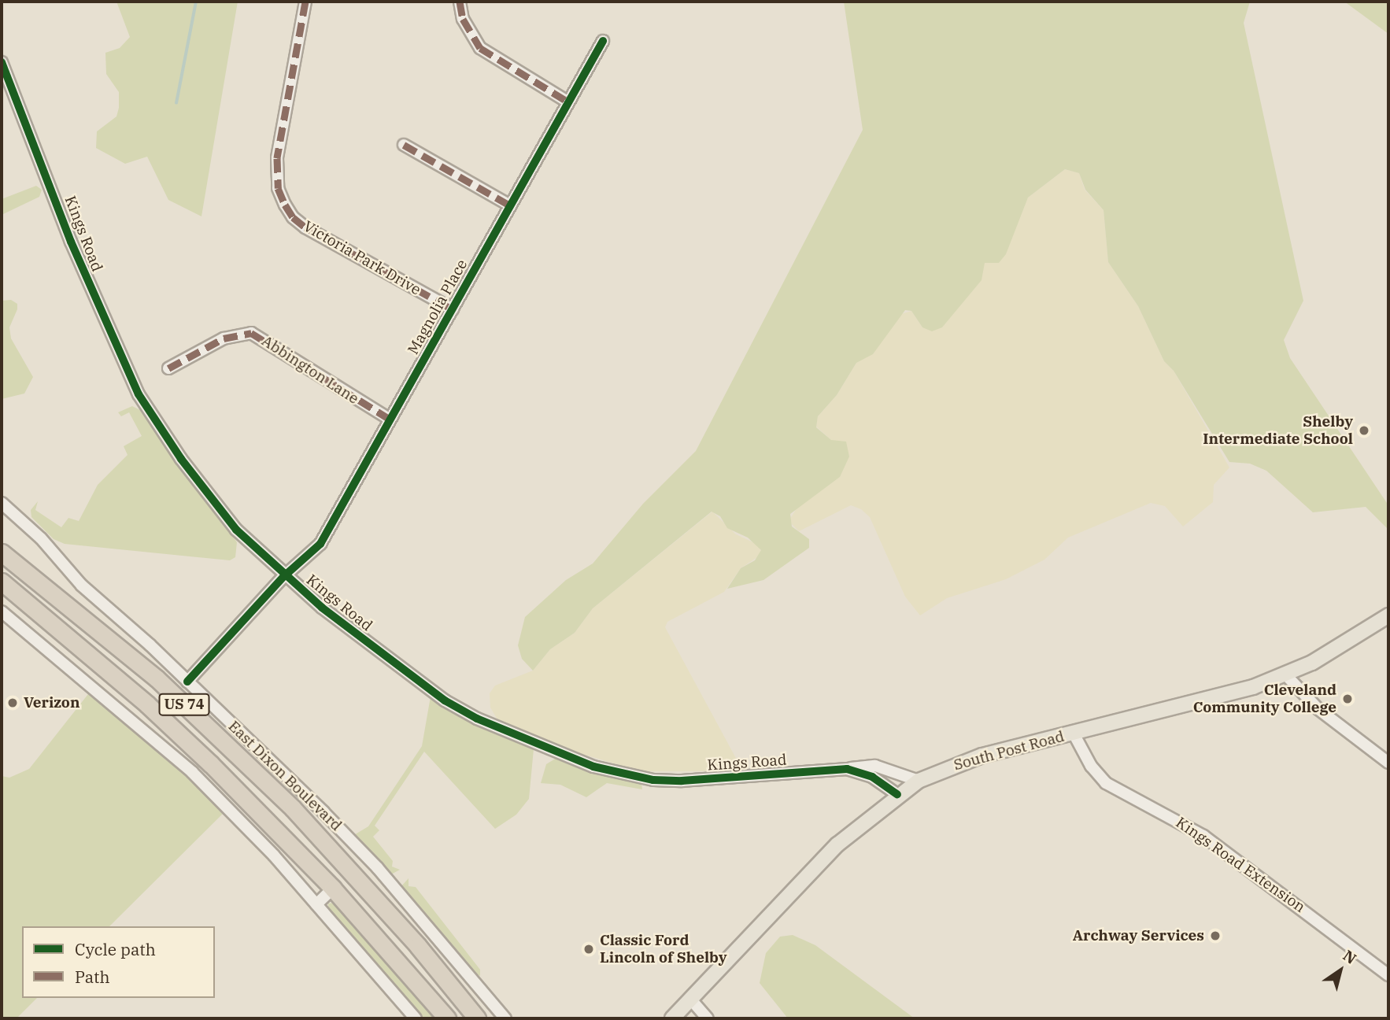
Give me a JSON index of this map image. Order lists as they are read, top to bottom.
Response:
{
  "streets": {
    "highway": ["US 74", "East Dixon Boulevard"],
    "main road": ["South Post Road"],
    "street": [
      "Kings Road",
      "Victoria Park Drive",
      "Magnolia Place",
      "Abbington Lane",
      "Kings Road Extension"
    ]
  },
  "crossings": [
    ["Kings Road", "Magnolia Place"],
    ["Kings Road", "South Post Road"],
    ["Victoria Park Drive", "Magnolia Place"],
    ["Magnolia Place", "Abbington Lane"],
    ["Magnolia Place", "East Dixon Boulevard"],
    ["South Post Road", "Kings Road Extension"]
  ],
  "places": [
    "Shelby Intermediate School",
    "Cleveland Community College",
    "Verizon",
    "Archway Services",
    "Classic Ford Lincoln of Shelby"
  ],
  "legend": ["Cycle path", "Path"],
  "north": "top right"
}
